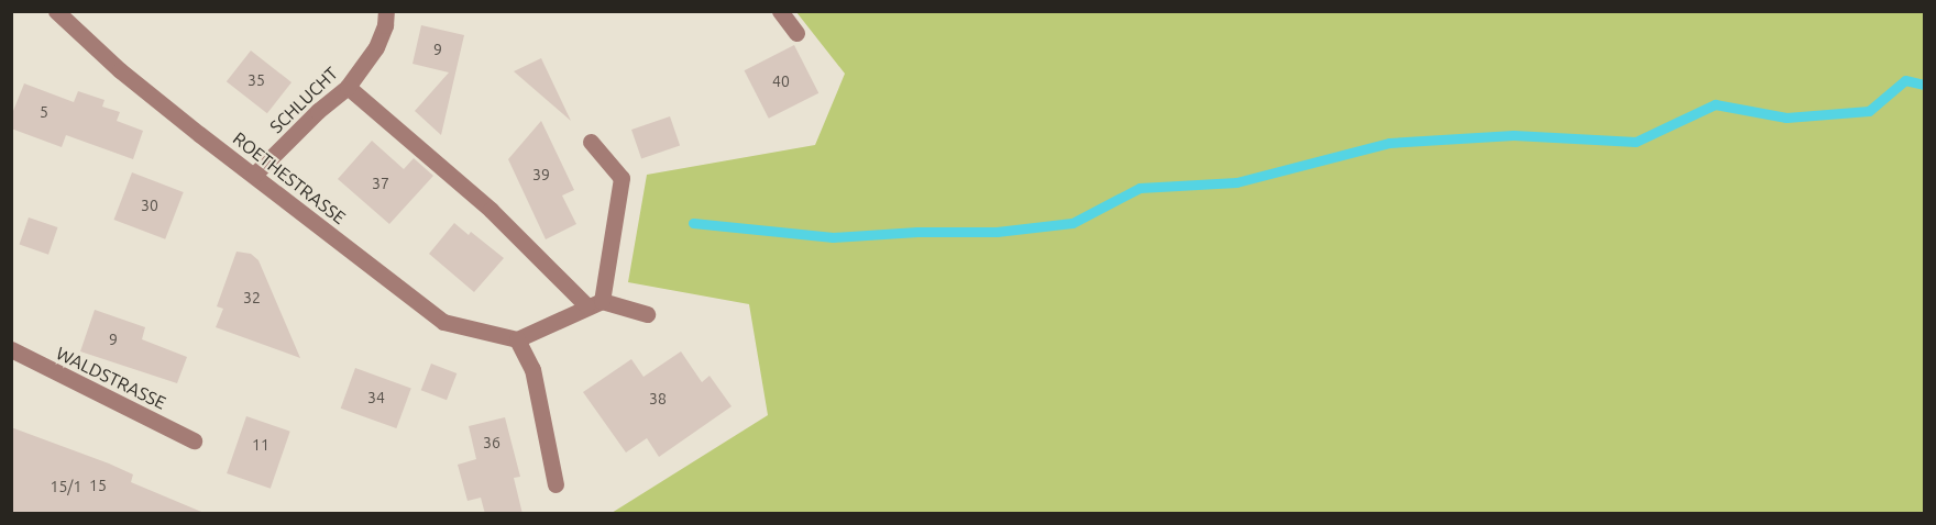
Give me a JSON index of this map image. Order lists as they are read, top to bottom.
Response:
{
  "streets": {
    "street": ["SCHLUCHT", "ROETHESTRASSE", "WALDSTRASSE"]
  },
  "crossings": [
    ["SCHLUCHT", "ROETHESTRASSE"]
  ],
  "house_numbers": [
    "9",
    "35",
    "40",
    "5",
    "39",
    "37",
    "30",
    "32",
    "9",
    "34",
    "38",
    "36",
    "11",
    "15",
    "15/1"
  ]
}
